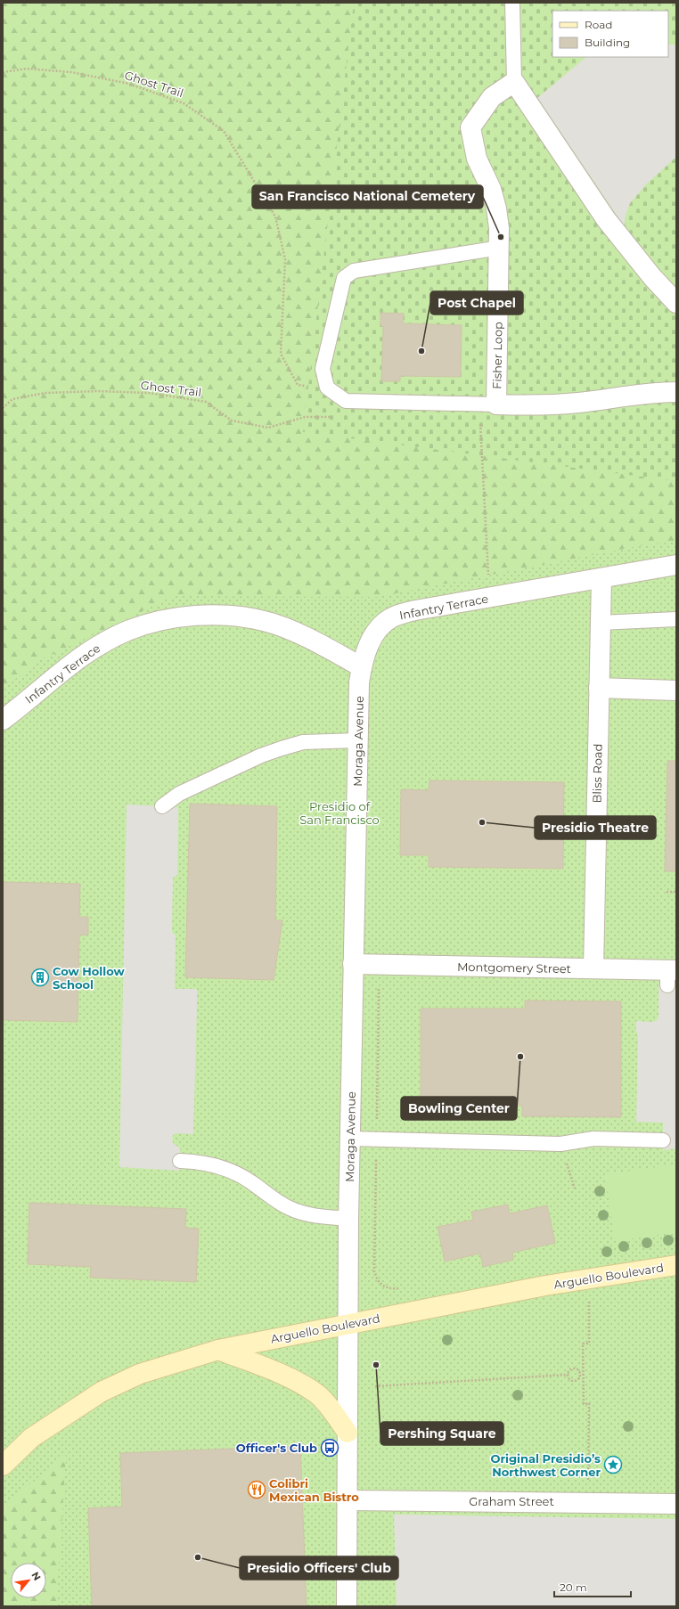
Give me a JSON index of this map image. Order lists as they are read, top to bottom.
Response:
{
  "streets": {
    "street": [
      "Fisher Loop",
      "Infantry Terrace",
      "Moraga Avenue",
      "Bliss Road",
      "Montgomery Street",
      "Arguello Boulevard",
      "Graham Street"
    ],
    "path": ["Ghost Trail"]
  },
  "crossings": [
    ["Infantry Terrace", "Moraga Avenue"],
    ["Infantry Terrace", "Bliss Road"],
    ["Moraga Avenue", "Montgomery Street"],
    ["Moraga Avenue", "Arguello Boulevard"],
    ["Moraga Avenue", "Graham Street"],
    ["Bliss Road", "Montgomery Street"]
  ],
  "parks": ["Presidio of San Francisco"],
  "places": {
    "other": [
      "San Francisco National Cemetery",
      "Post Chapel",
      "Presidio Theatre",
      "Bowling Center",
      "Pershing Square",
      "Presidio Officers' Club"
    ],
    "building": ["Cow Hollow School"],
    "bus stop": ["Officer's Club"],
    "place": ["Original Presidio’s Northwest Corner"],
    "restaurant": ["Colibri Mexican Bistro"]
  },
  "legend": ["Road", "Building"],
  "scale_bar": "20 m",
  "north": "top right"
}
